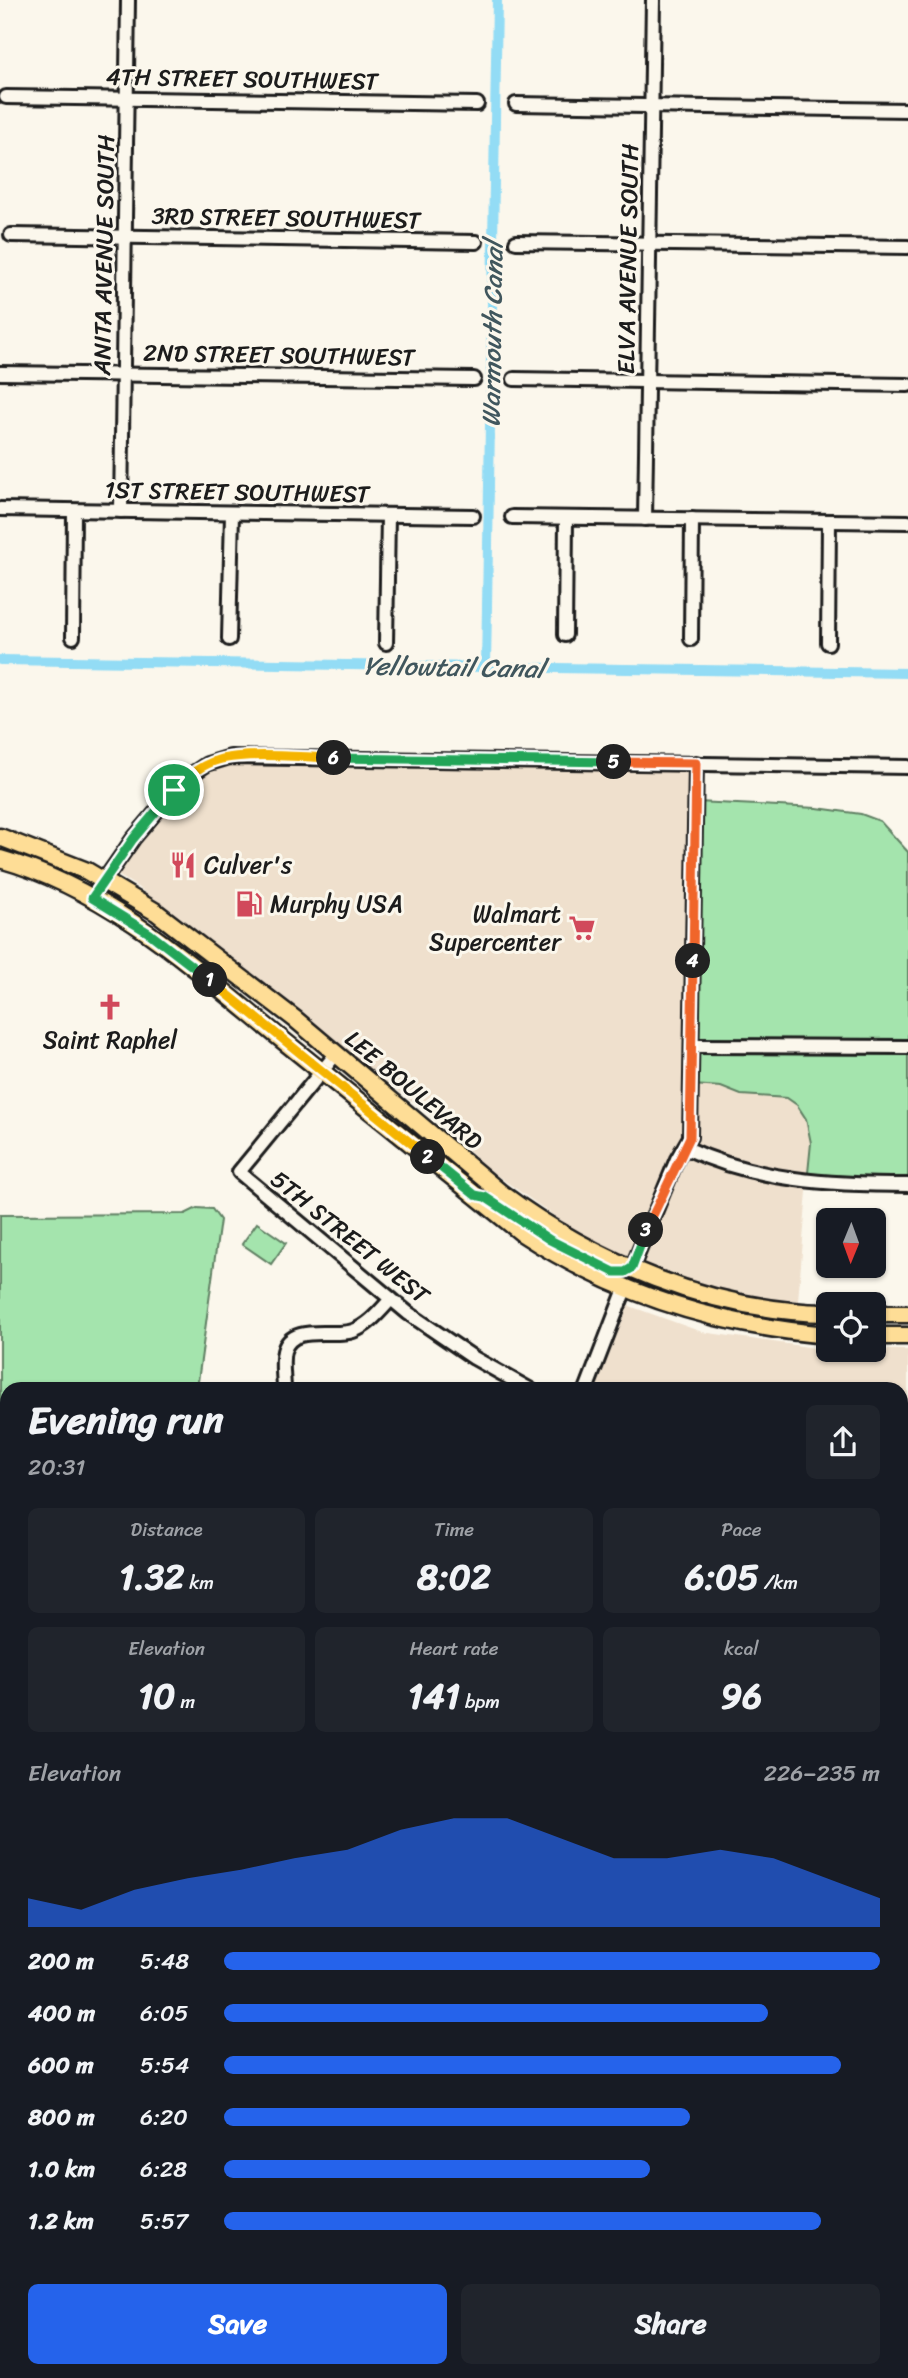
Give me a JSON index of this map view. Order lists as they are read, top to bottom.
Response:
{
  "streets": {
    "main road": ["LEE BOULEVARD"],
    "street": [
      "4TH STREET SOUTHWEST",
      "3RD STREET SOUTHWEST",
      "ANITA AVENUE SOUTH",
      "ELVA AVENUE SOUTH",
      "2ND STREET SOUTHWEST",
      "1ST STREET SOUTHWEST",
      "5TH STREET WEST"
    ]
  },
  "crossings": [
    ["4TH STREET SOUTHWEST", "ANITA AVENUE SOUTH"],
    ["3RD STREET SOUTHWEST", "ANITA AVENUE SOUTH"],
    ["ANITA AVENUE SOUTH", "2ND STREET SOUTHWEST"],
    ["ANITA AVENUE SOUTH", "1ST STREET SOUTHWEST"],
    ["LEE BOULEVARD", "5TH STREET WEST"]
  ],
  "water": ["Warmouth Canal", "Yellowtail Canal"],
  "places": {
    "restaurant": ["Culver's"],
    "fuel station": ["Murphy USA"],
    "supermarket": ["Walmart Supercenter"],
    "church": ["Saint Raphel"]
  },
  "north": "bottom",
  "page": {
    "pins": [
      "6",
      "5",
      "4",
      "1",
      "2",
      "3"
    ],
    "heading": ["Evening run", "20:31"],
    "stats": [
      ["Distance", "1.32 km"],
      ["Time", "8:02"],
      ["Pace", "6:05 /km"],
      ["Elevation", "10 m"],
      ["Heart rate", "141 bpm"],
      ["kcal", "96"]
    ],
    "chart": ["Elevation", "226–235 m"],
    "list": [
      {
        "name": "200 m",
        "note": "5:48"
      },
      {
        "name": "400 m",
        "note": "6:05"
      },
      {
        "name": "600 m",
        "note": "5:54"
      },
      {
        "name": "800 m",
        "note": "6:20"
      },
      {
        "name": "1.0 km",
        "note": "6:28"
      },
      {
        "name": "1.2 km",
        "note": "5:57"
      }
    ],
    "buttons": ["Save", "Share"]
  }
}
